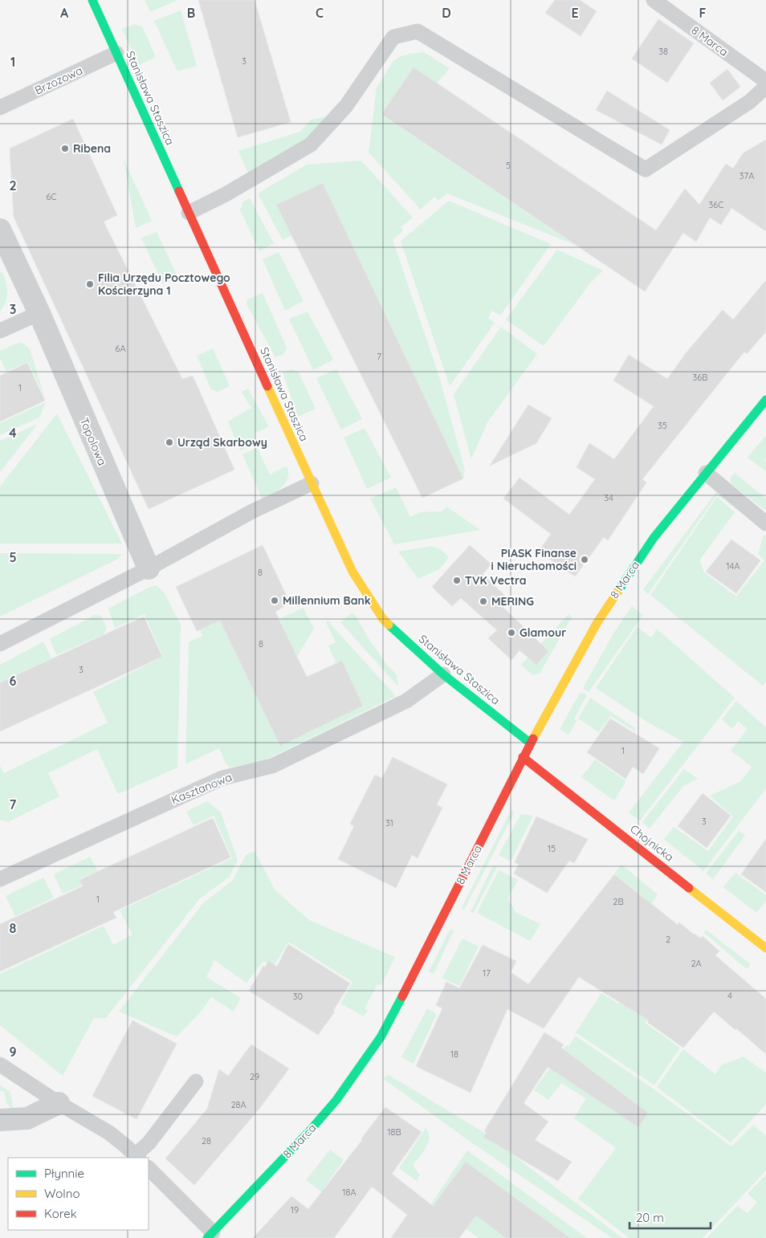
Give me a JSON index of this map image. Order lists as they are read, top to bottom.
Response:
{
  "streets": {
    "street": [
      "8 Marca",
      "Stanisława Staszica",
      "Topolowa",
      "Chojnicka"
    ],
    "lane": ["Brzozowa", "Kasztanowa"]
  },
  "crossings": [
    ["8 Marca", "Stanisława Staszica"],
    ["8 Marca", "Chojnicka"],
    ["Brzozowa", "Stanisława Staszica"],
    ["Stanisława Staszica", "Kasztanowa"]
  ],
  "places": [
    "Ribena",
    "Filia Urzędu Pocztowego Kościerzyna 1",
    "Urząd Skarbowy",
    "PIASK Finanse i Nieruchomości",
    "TVK Vectra",
    "Millennium Bank",
    "MERING",
    "Glamour"
  ],
  "house_numbers": [
    "38",
    "3",
    "5",
    "37A",
    "6C",
    "36C",
    "6A",
    "7",
    "36B",
    "1",
    "35",
    "34",
    "14A",
    "8",
    "8",
    "3",
    "1",
    "3",
    "31",
    "15",
    "1",
    "2B",
    "2",
    "2A",
    "17",
    "4",
    "30",
    "18",
    "29",
    "28A",
    "18B",
    "28",
    "18A",
    "19"
  ],
  "legend": ["Płynnie", "Wolno", "Korek"],
  "scale_bar": "20 m",
  "grid": {
    "columns": [
      "A",
      "B",
      "C",
      "D",
      "E",
      "F"
    ],
    "rows": [
      "1",
      "2",
      "3",
      "4",
      "5",
      "6",
      "7",
      "8",
      "9"
    ]
  }
}
